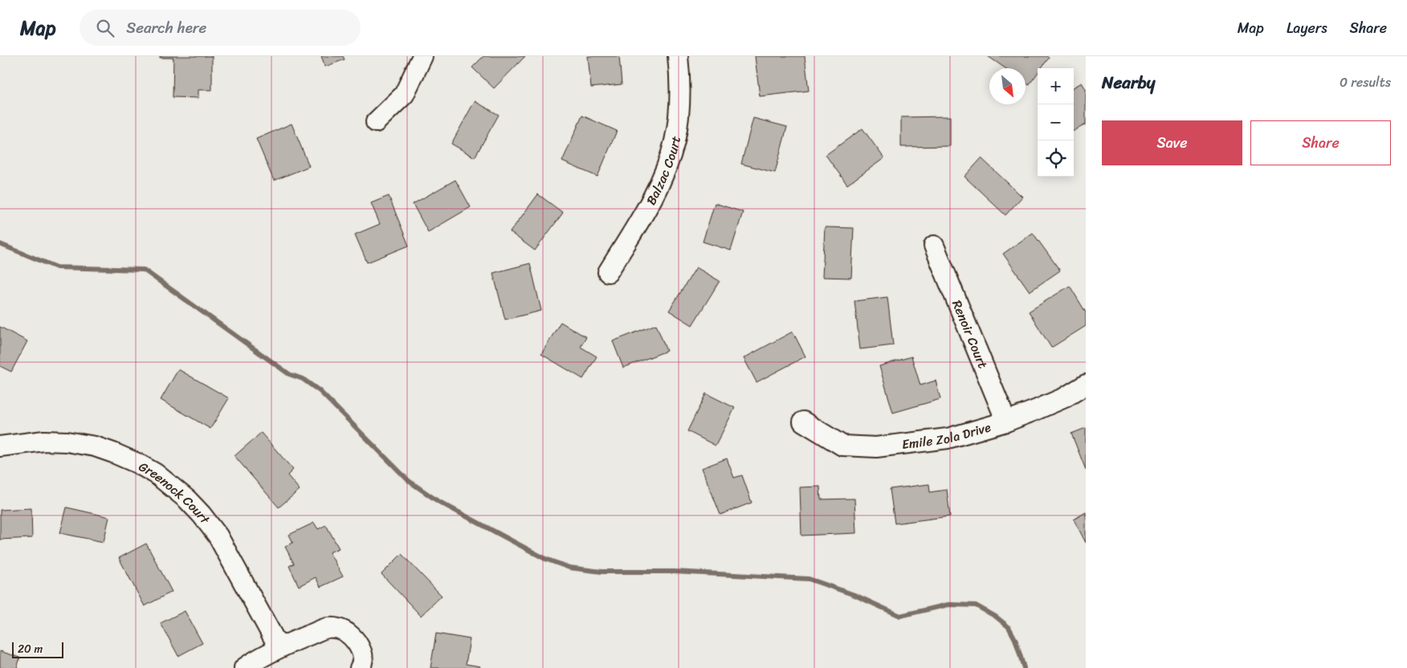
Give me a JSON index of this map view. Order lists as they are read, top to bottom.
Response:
{
  "streets": {
    "street": [
      "Balzac Court",
      "Renoir Court",
      "Emile Zola Drive",
      "Greenock Court"
    ]
  },
  "crossings": [
    ["Renoir Court", "Emile Zola Drive"]
  ],
  "scale_bar": "20 m",
  "north": "bottom right",
  "page": {
    "header": "Map",
    "search": "Search here",
    "nav": ["Map", "Layers", "Share"],
    "heading": ["Nearby", "0 results"],
    "map_buttons": ["+", "−"],
    "buttons": ["Save", "Share"],
    "scale": "20 m"
  }
}
